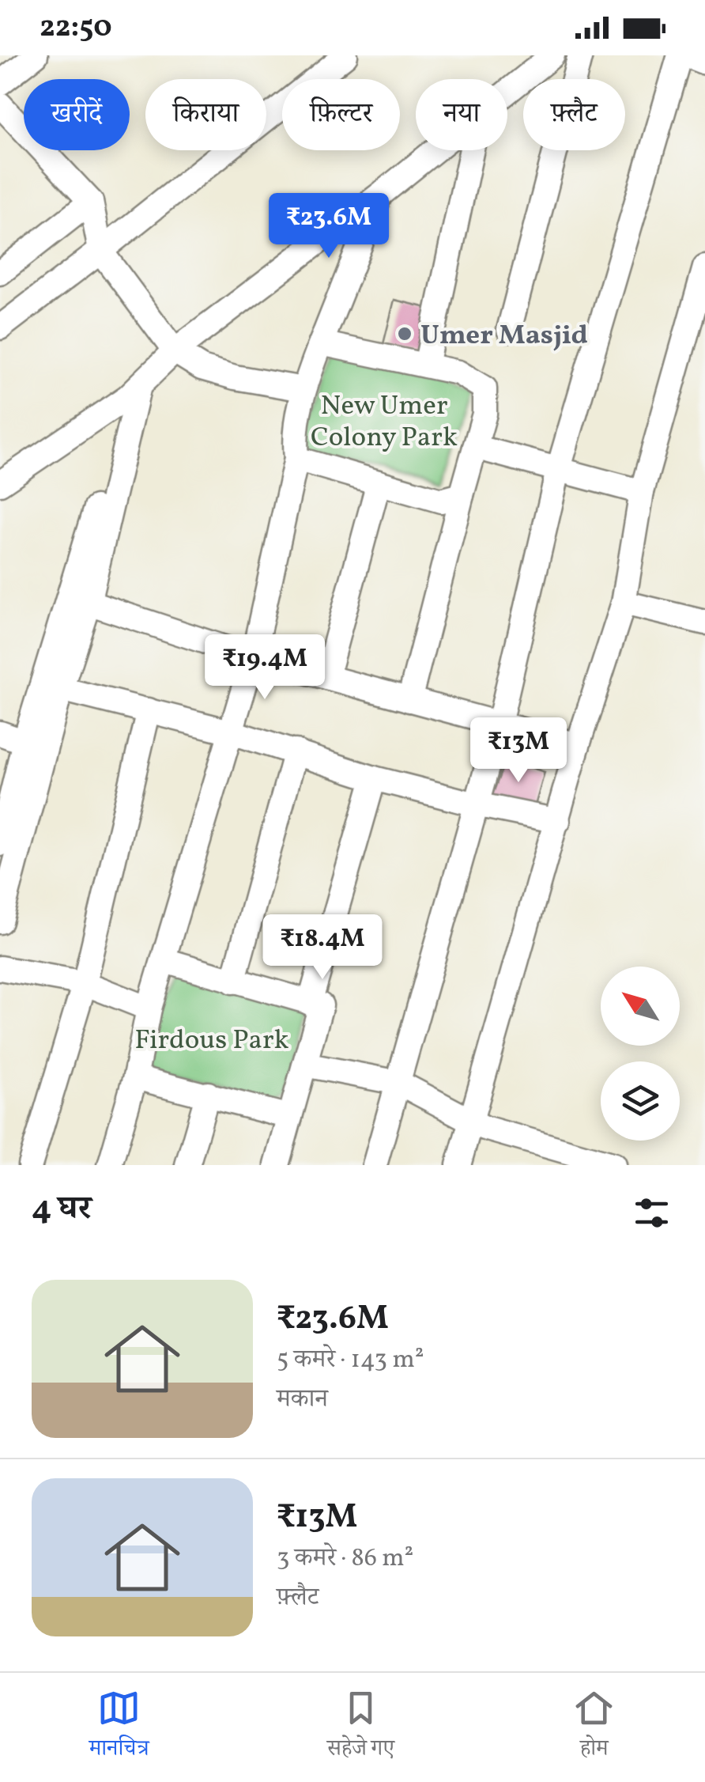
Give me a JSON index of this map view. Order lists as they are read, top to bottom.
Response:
{
  "parks": ["New Umer Colony Park", "Firdous Park"],
  "places": ["Umer Masjid"],
  "north": "top left",
  "page": {
    "status": "22:50",
    "chip": [
      "खरीदें",
      "किराया",
      "फ़िल्टर",
      "नया",
      "फ़्लैट"
    ],
    "price": [
      "₹23.6M",
      "₹19.4M",
      "₹13M",
      "₹18.4M"
    ],
    "heading": "4 घर",
    "list": [
      {
        "name": "₹23.6M",
        "note": "5 कमरे · 143 m² · मकान"
      },
      {
        "name": "₹13M",
        "note": "3 कमरे · 86 m² · फ़्लैट"
      }
    ],
    "tabs": ["मानचित्र", "सहेजे गए", "होम"]
  }
}
